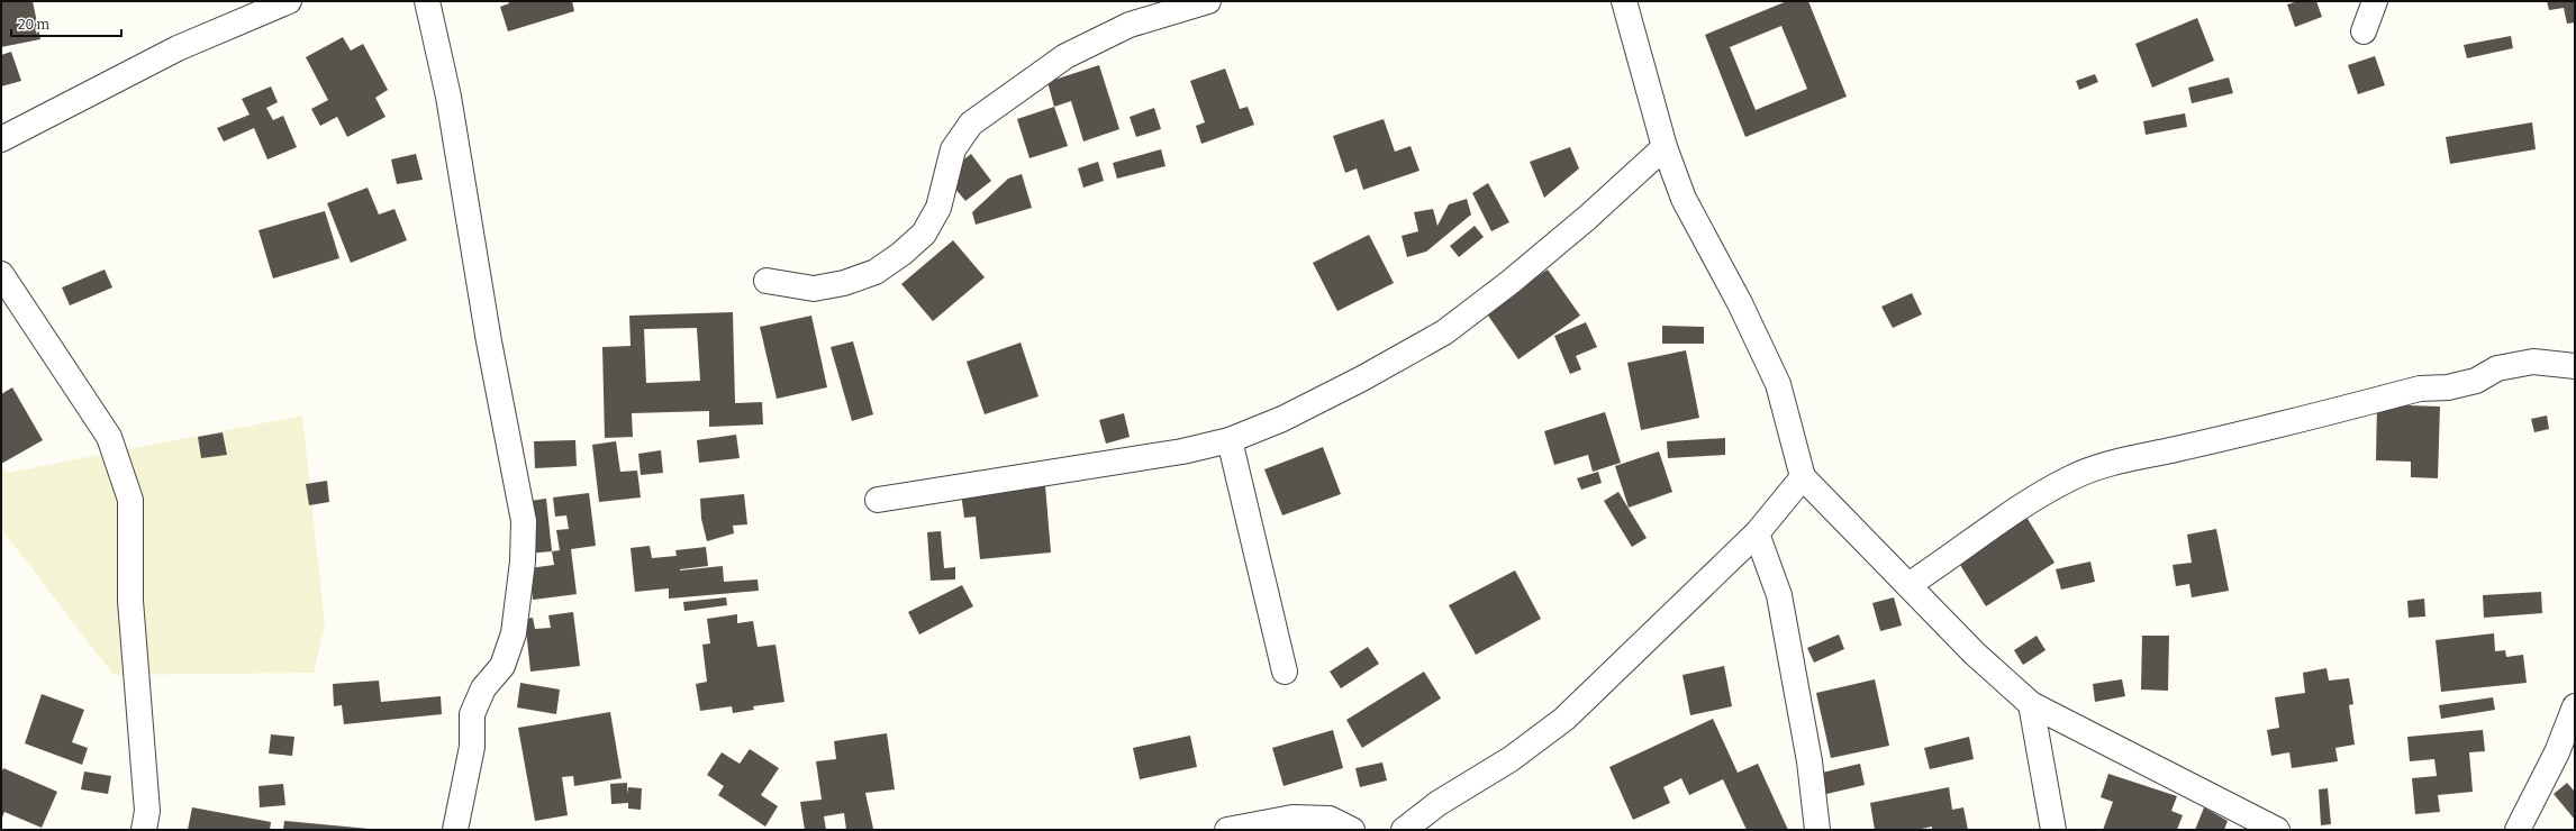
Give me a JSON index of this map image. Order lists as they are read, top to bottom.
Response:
{
  "scale_bar": "20 m"
}
